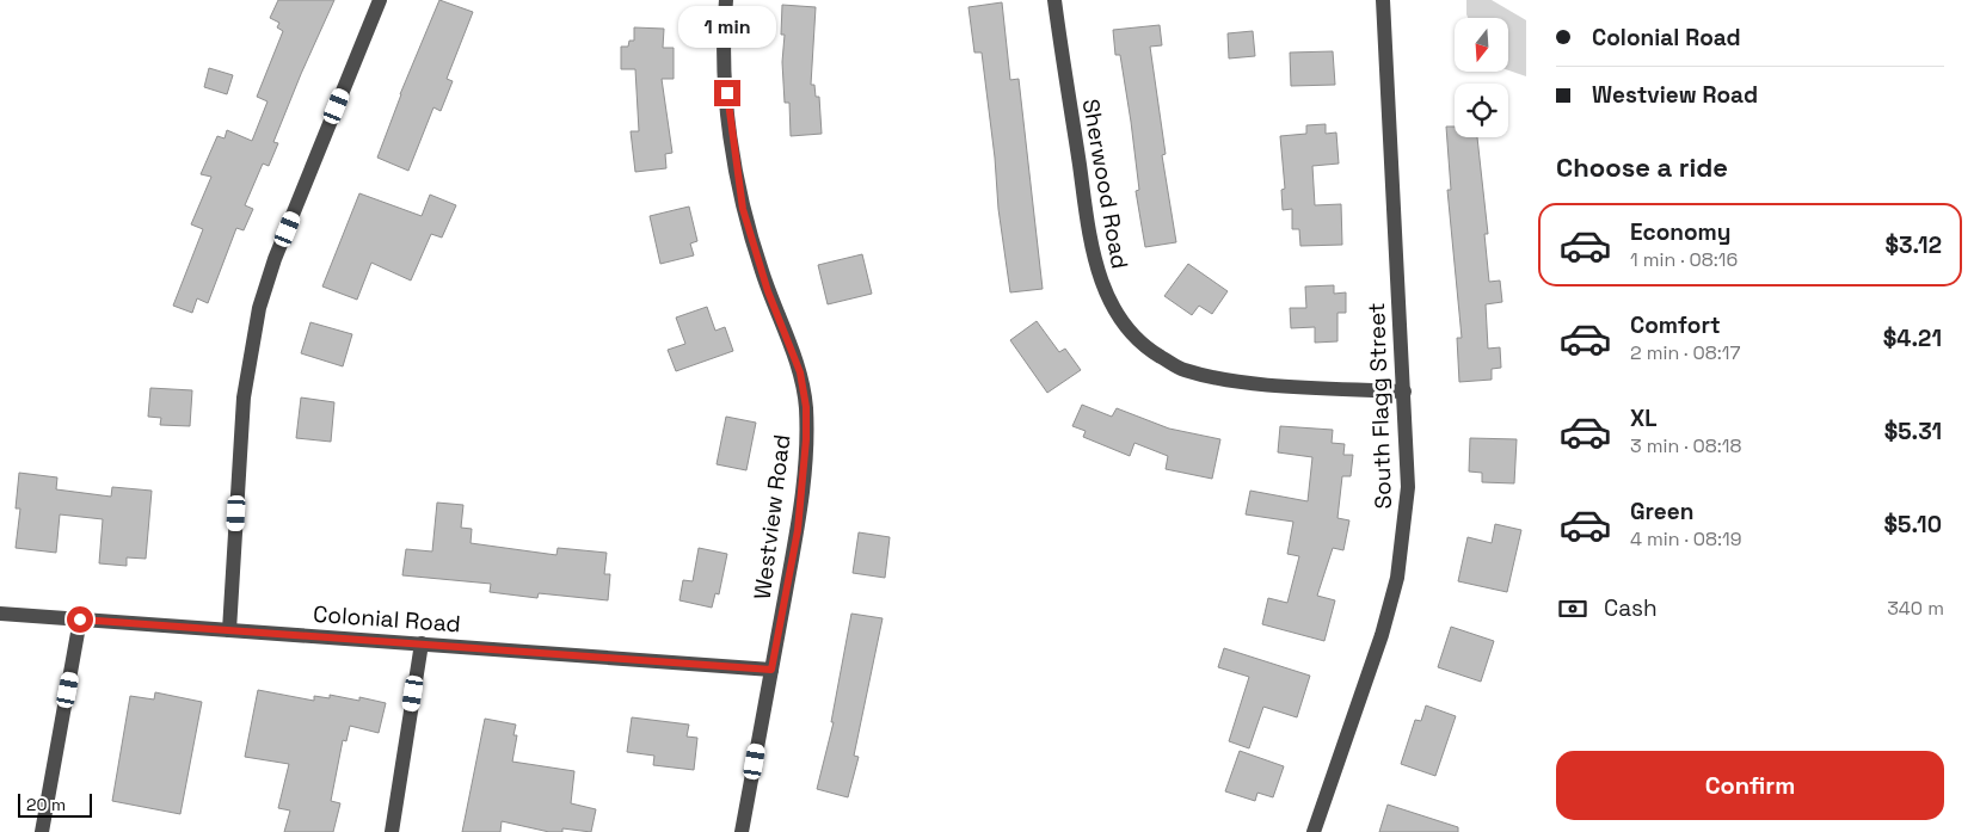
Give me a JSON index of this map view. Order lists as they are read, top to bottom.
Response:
{
  "streets": {
    "street": [
      "Sherwood Road",
      "South Flagg Street",
      "Westview Road",
      "Colonial Road"
    ]
  },
  "crossings": [
    ["Sherwood Road", "South Flagg Street"],
    ["Westview Road", "Colonial Road"]
  ],
  "scale_bar": "20 m",
  "north": "bottom",
  "page": {
    "banner": ["Colonial Road", "Westview Road"],
    "bubble": "1 min",
    "heading": "Choose a ride",
    "list": [
      {
        "name": "Economy",
        "note": "1 min · 08:16",
        "value": "$3.12"
      },
      {
        "name": "Comfort",
        "note": "2 min · 08:17",
        "value": "$4.21"
      },
      {
        "name": "XL",
        "note": "3 min · 08:18",
        "value": "$5.31"
      },
      {
        "name": "Green",
        "note": "4 min · 08:19",
        "value": "$5.10"
      }
    ],
    "pay": ["Cash", "340 m"],
    "buttons": "Confirm",
    "scale": "20 m"
  }
}
